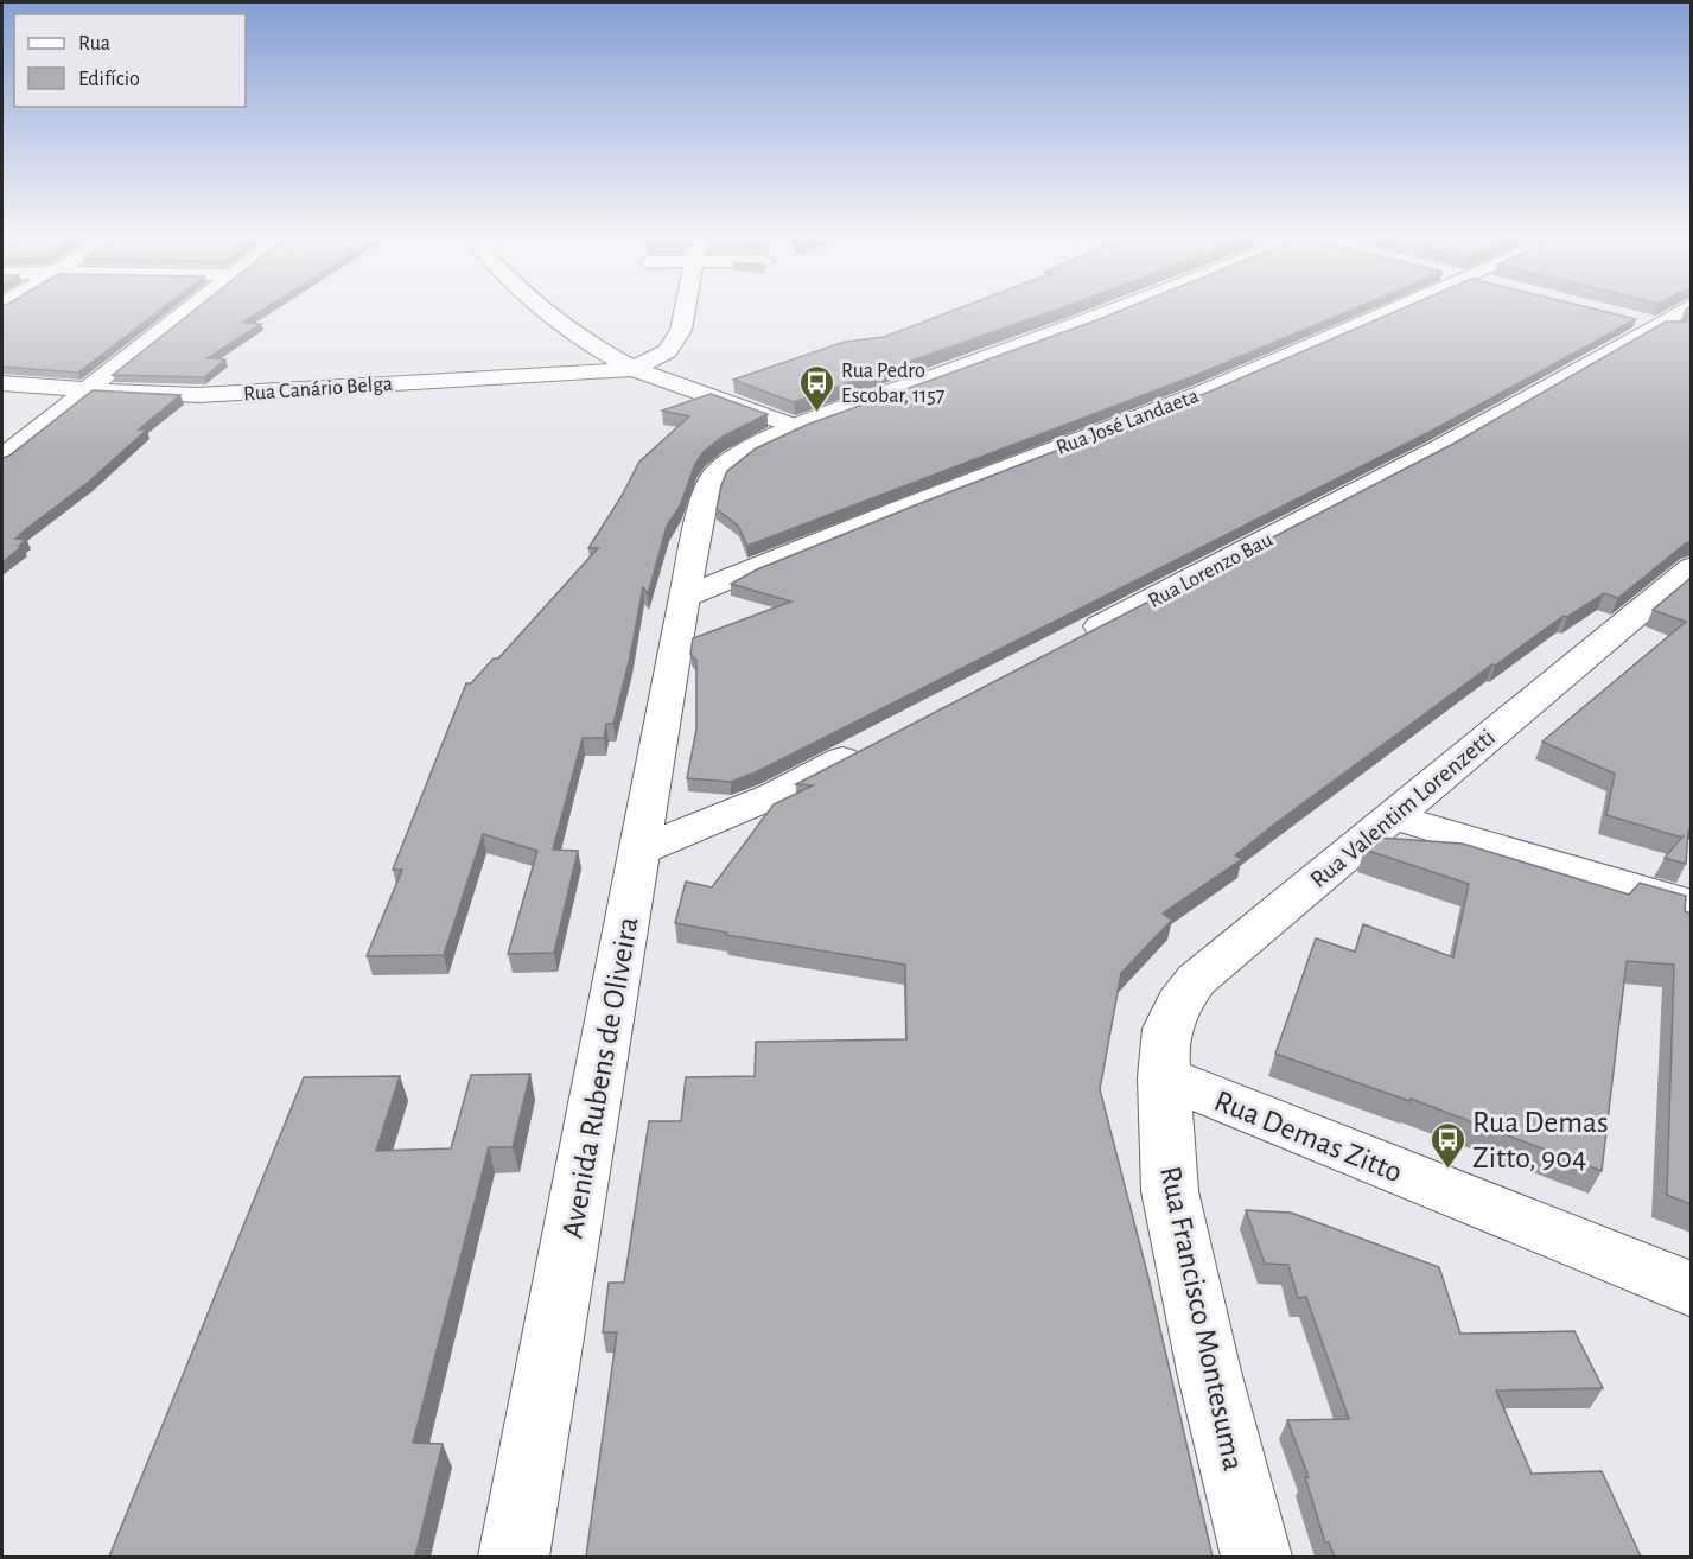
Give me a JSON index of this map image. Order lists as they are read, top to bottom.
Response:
{
  "streets": {
    "street": [
      "Rua Canário Belga",
      "Rua José Landaeta",
      "Rua Lorenzo Bau",
      "Rua Valentim Lorenzetti",
      "Avenida Rubens de Oliveira",
      "Rua Demas Zitto",
      "Rua Francisco Montesuma"
    ]
  },
  "crossings": [
    ["Rua José Landaeta", "Avenida Rubens de Oliveira"],
    ["Rua Valentim Lorenzetti", "Rua Demas Zitto"],
    ["Rua Valentim Lorenzetti", "Rua Francisco Montesuma"],
    ["Rua Demas Zitto", "Rua Francisco Montesuma"]
  ],
  "places": {
    "bus stop": ["Rua Pedro Escobar, 1157", "Rua Demas Zitto, 904"]
  },
  "legend": ["Rua", "Edifício"]
}
